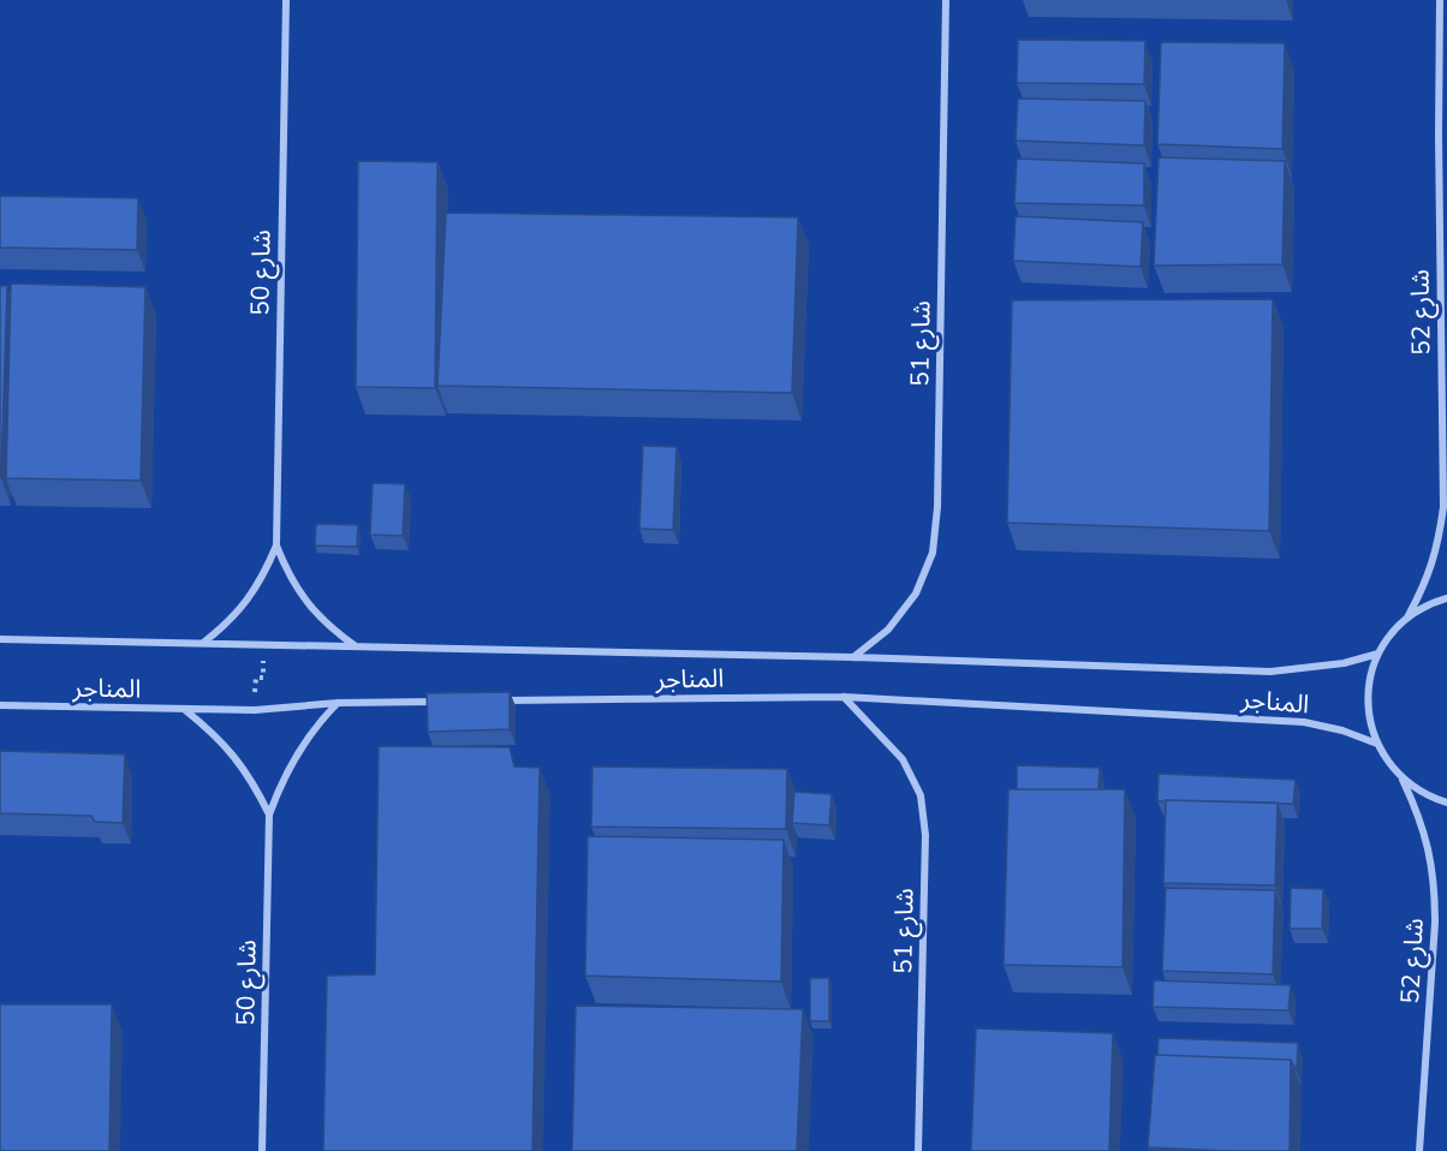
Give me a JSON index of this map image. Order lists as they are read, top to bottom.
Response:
{
  "streets": {
    "street": [
      "شارع 50",
      "شارع 52",
      "شارع 51",
      "المناجر"
    ]
  },
  "crossings": [
    ["شارع 50", "المناجر"],
    ["شارع 51", "المناجر"]
  ]
}
